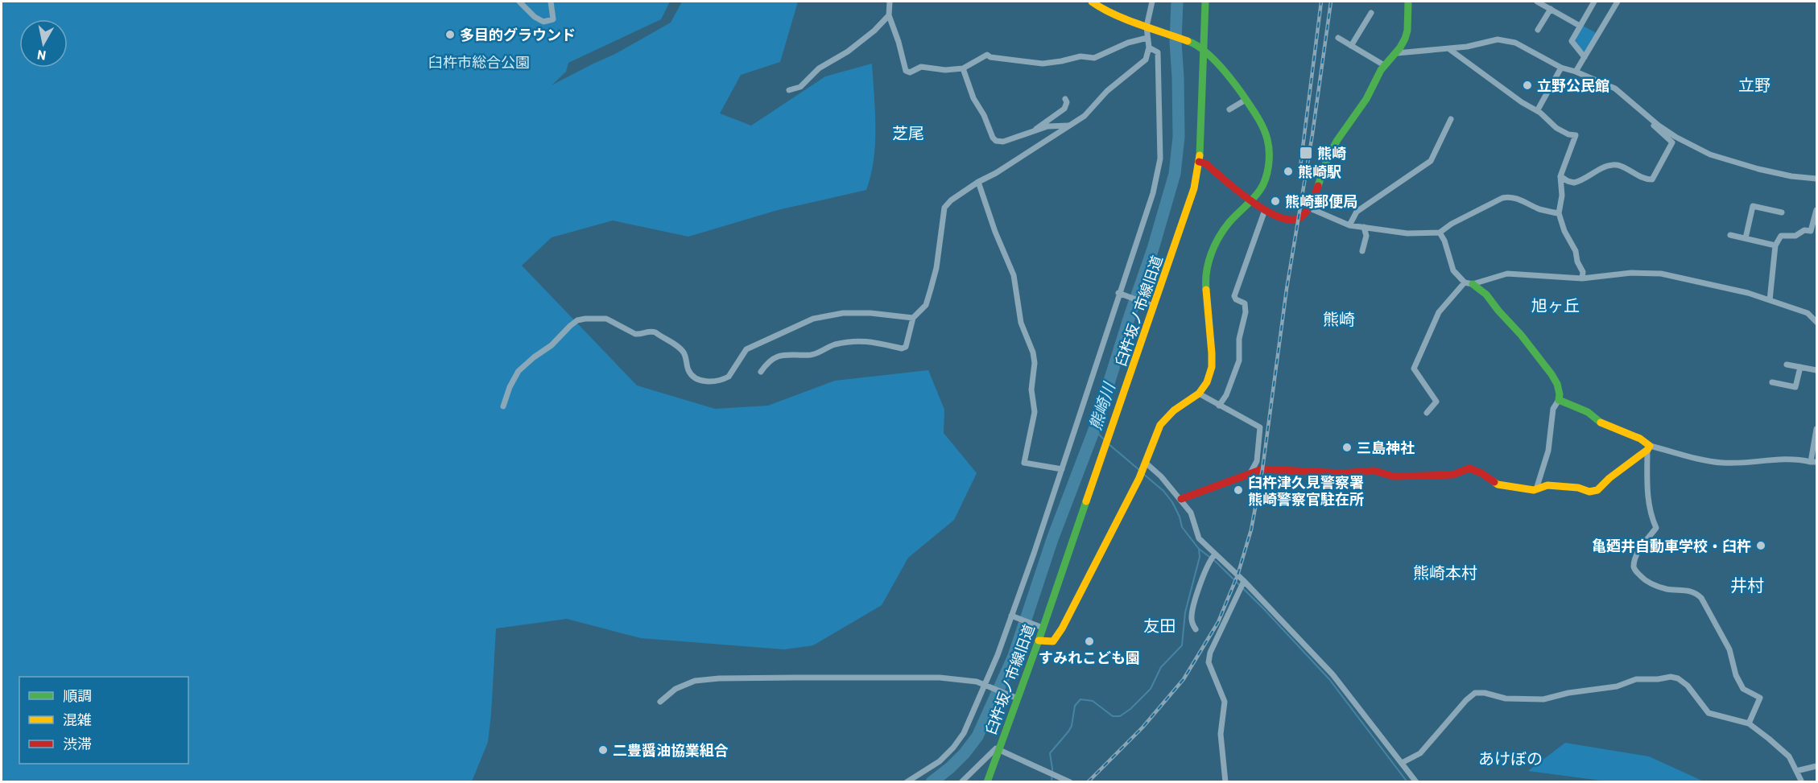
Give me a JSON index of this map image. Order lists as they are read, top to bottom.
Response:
{
  "streets": {
    "street": ["臼杵坂ノ市線旧道"]
  },
  "districts": [
    "立野",
    "芝尾",
    "旭ヶ丘",
    "熊崎",
    "熊崎本村",
    "井村",
    "友田",
    "あけぼの"
  ],
  "water": ["熊崎川"],
  "parks": ["臼杵市総合公園"],
  "places": {
    "other": [
      "多目的グラウンド",
      "立野公民館",
      "熊崎駅",
      "熊崎郵便局",
      "三島神社",
      "臼杵津久見警察署 熊崎警察官駐在所",
      "亀廼井自動車学校・臼杵",
      "すみれこども園",
      "二豊醤油協業組合"
    ],
    "transit": ["熊崎"]
  },
  "legend": ["順調", "混雑", "渋滞"],
  "north": "bottom"
}
